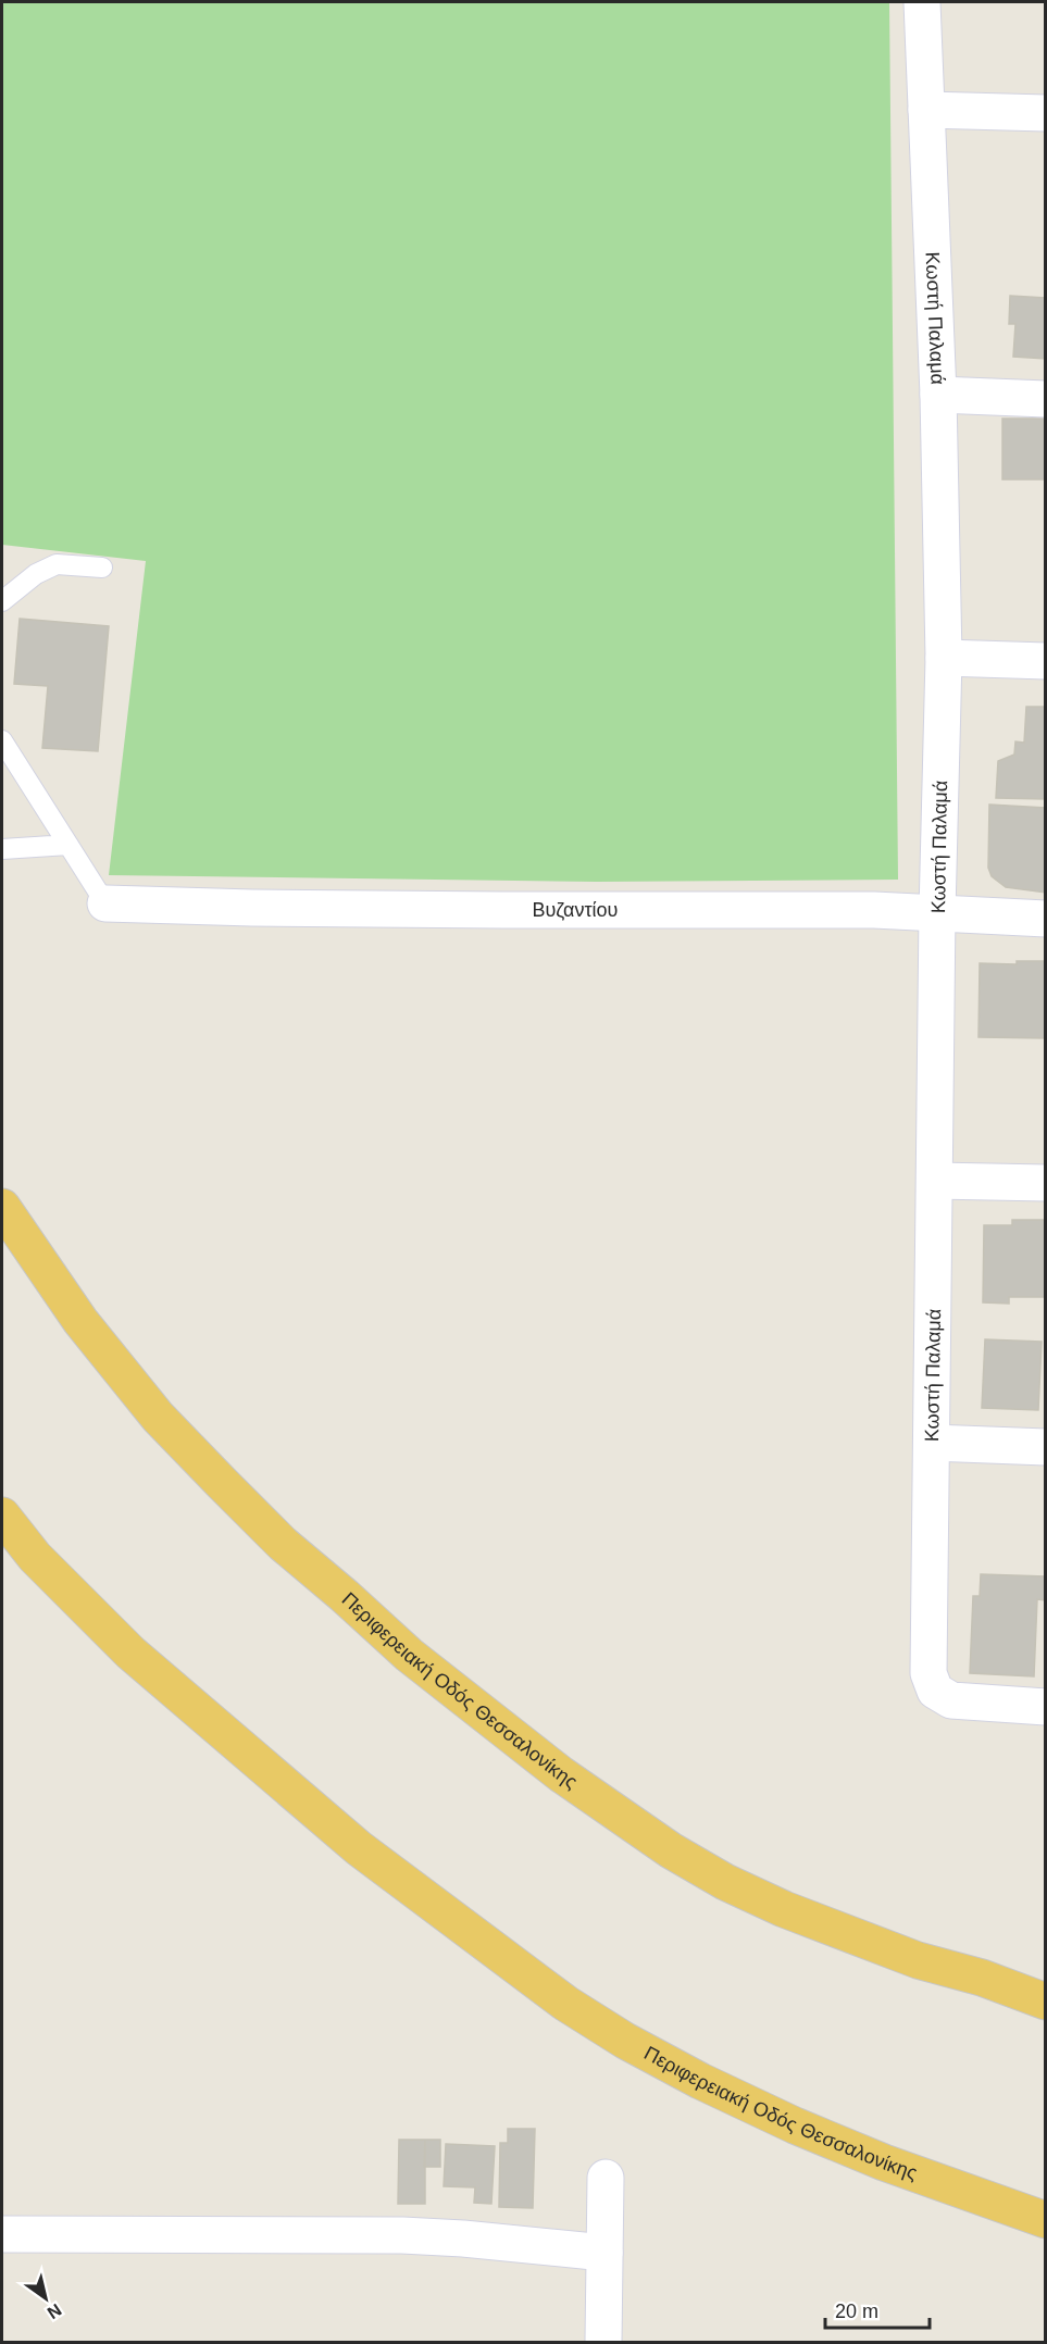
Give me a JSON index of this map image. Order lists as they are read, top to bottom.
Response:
{
  "streets": {
    "highway": ["Περιφερειακή Οδός Θεσσαλονίκης"],
    "street": ["Κωστή Παλαμά", "Βυζαντίου"]
  },
  "crossings": [
    ["Κωστή Παλαμά", "Βυζαντίου"]
  ],
  "scale_bar": "20 m",
  "north": "bottom right"
}
